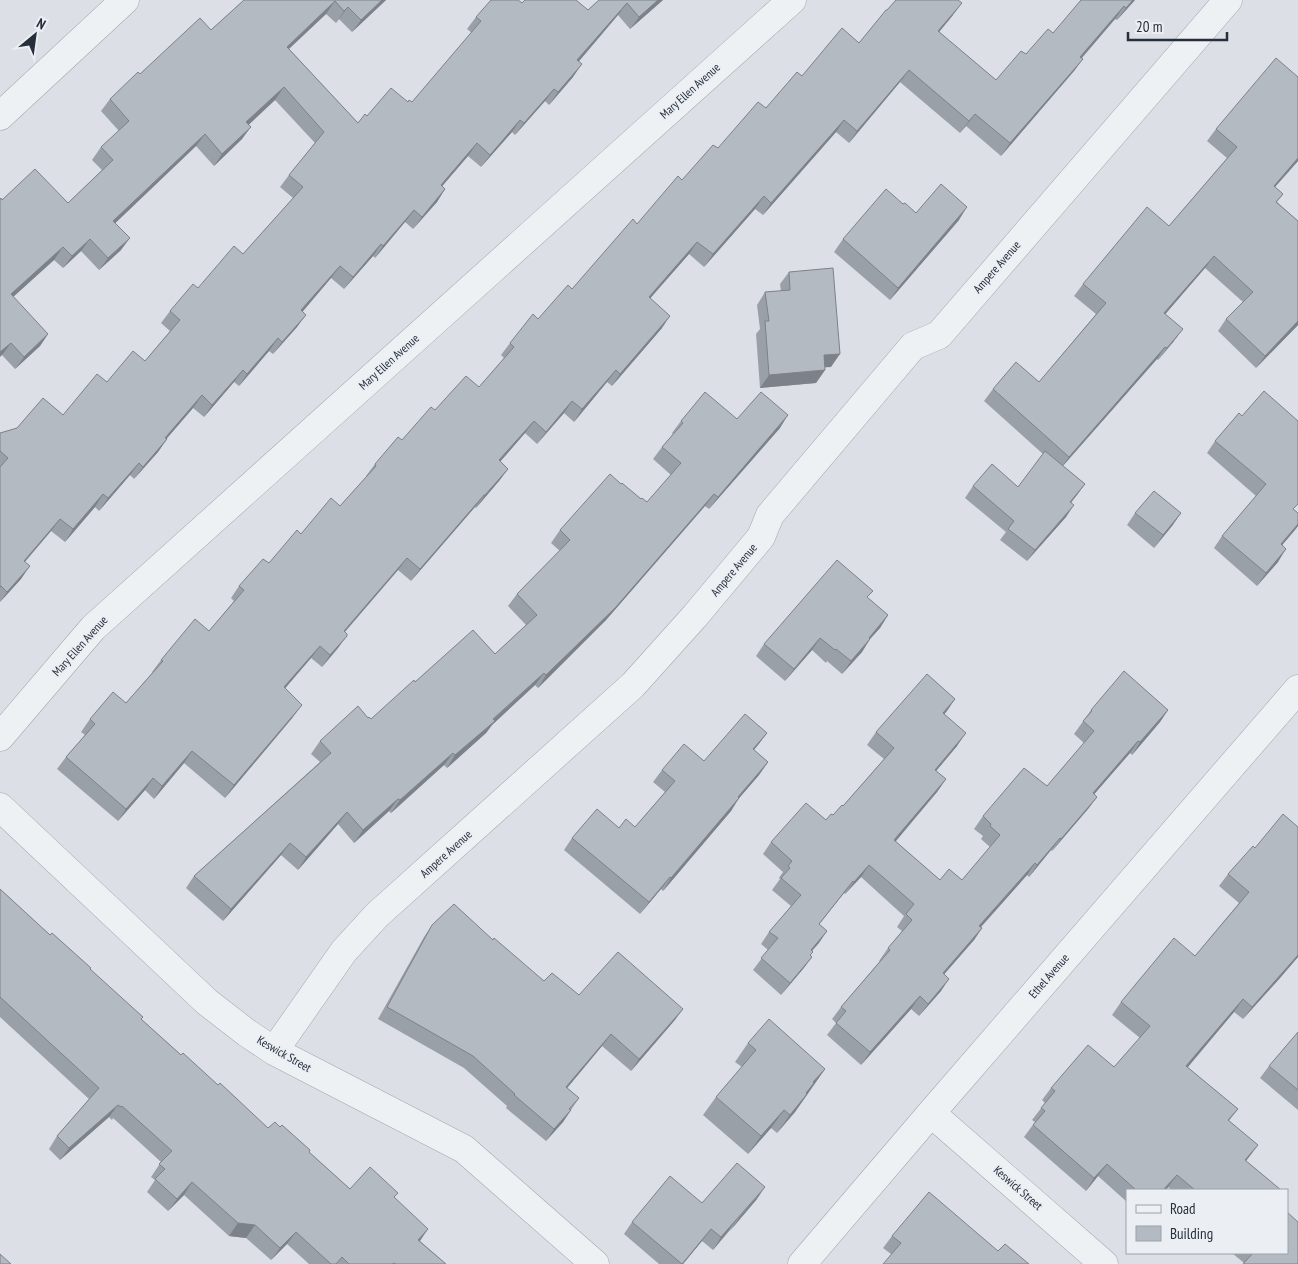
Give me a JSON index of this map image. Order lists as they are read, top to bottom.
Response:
{
  "streets": {
    "street": [
      "Mary Ellen Avenue",
      "Ampere Avenue",
      "Ethel Avenue",
      "Keswick Street"
    ]
  },
  "crossings": [
    ["Ampere Avenue", "Keswick Street"],
    ["Ethel Avenue", "Keswick Street"]
  ],
  "legend": ["Road", "Building"],
  "scale_bar": "20 m",
  "north": "top right"
}
